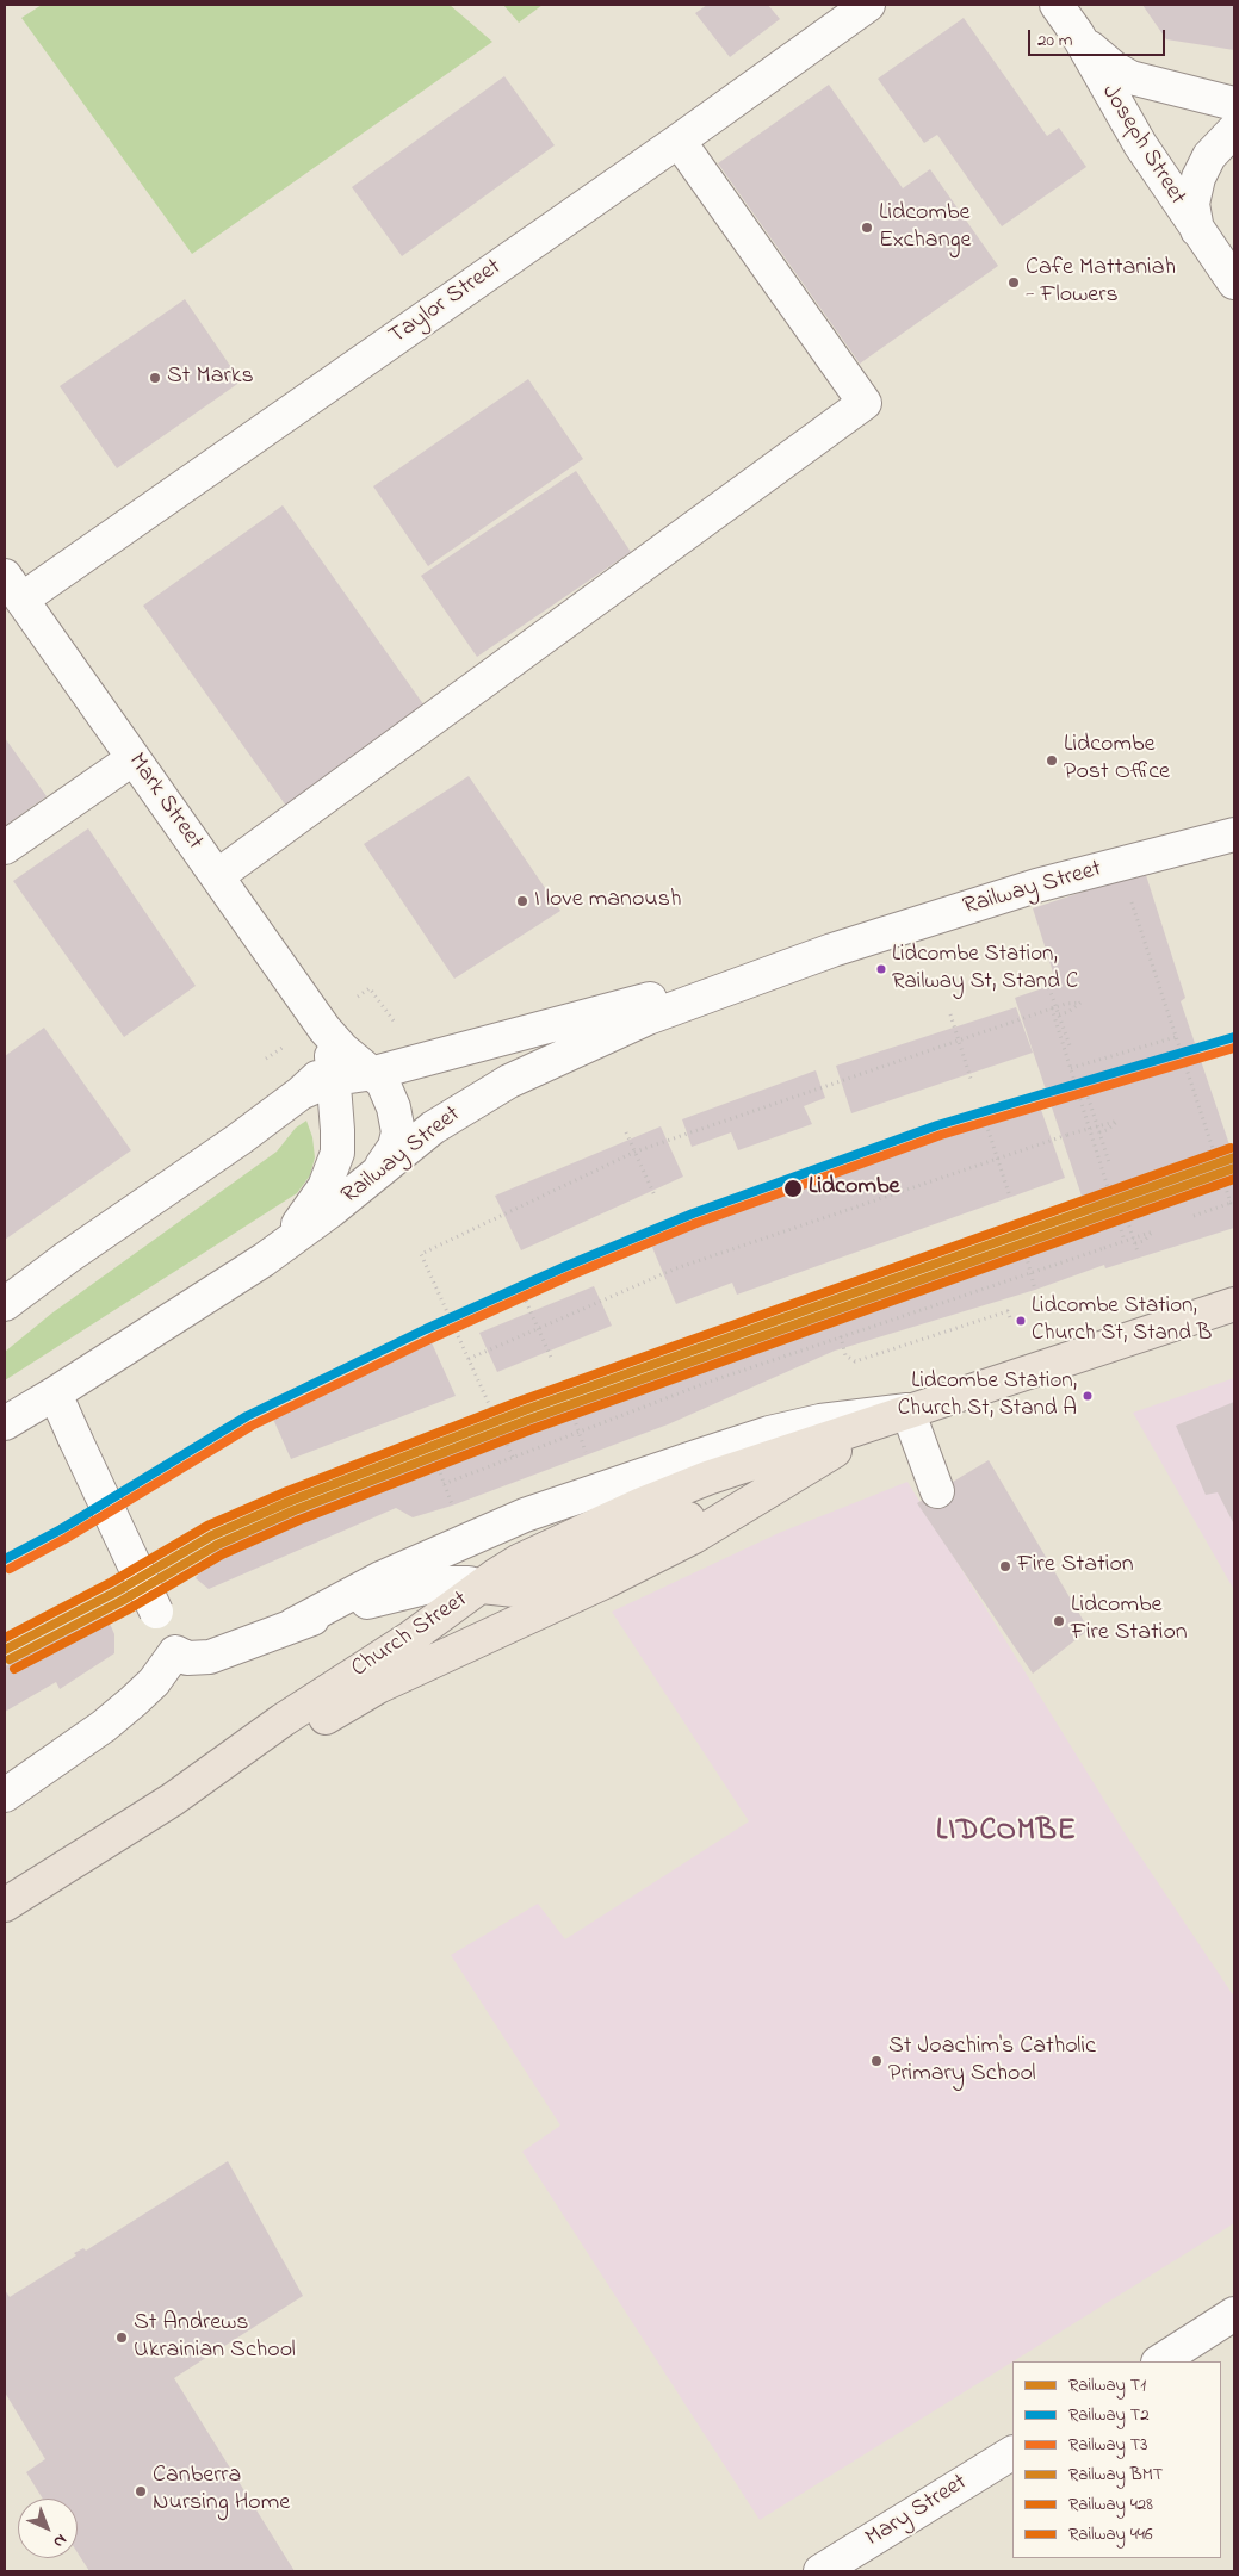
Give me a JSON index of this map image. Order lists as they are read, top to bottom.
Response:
{
  "streets": {
    "main road": ["Church Street"],
    "street": [
      "Joseph Street",
      "Taylor Street",
      "Mark Street",
      "Railway Street",
      "Mary Street"
    ]
  },
  "crossings": [
    ["Taylor Street", "Mark Street"],
    ["Mark Street", "Railway Street"]
  ],
  "districts": ["LIDCOMBE"],
  "places": [
    "Lidcombe Exchange",
    "Cafe Mattaniah - Flowers",
    "St Marks",
    "Lidcombe Post Office",
    "I love manoush",
    "Lidcombe Station, Railway St, Stand C",
    "Lidcombe",
    "Lidcombe Station, Church St, Stand B",
    "Lidcombe Station, Church St, Stand A",
    "Fire Station",
    "Lidcombe Fire Station",
    "St Joachim's Catholic Primary School",
    "St Andrews Ukrainian School",
    "Canberra Nursing Home"
  ],
  "lines": [
    "rail line T2",
    "rail line T3",
    "rail line 428",
    "rail line T1",
    "rail line BMT",
    "rail line 446"
  ],
  "legend": [
    "Railway T1",
    "Railway T2",
    "Railway T3",
    "Railway BMT",
    "Railway 428",
    "Railway 446"
  ],
  "scale_bar": "20 m",
  "north": "bottom right"
}
